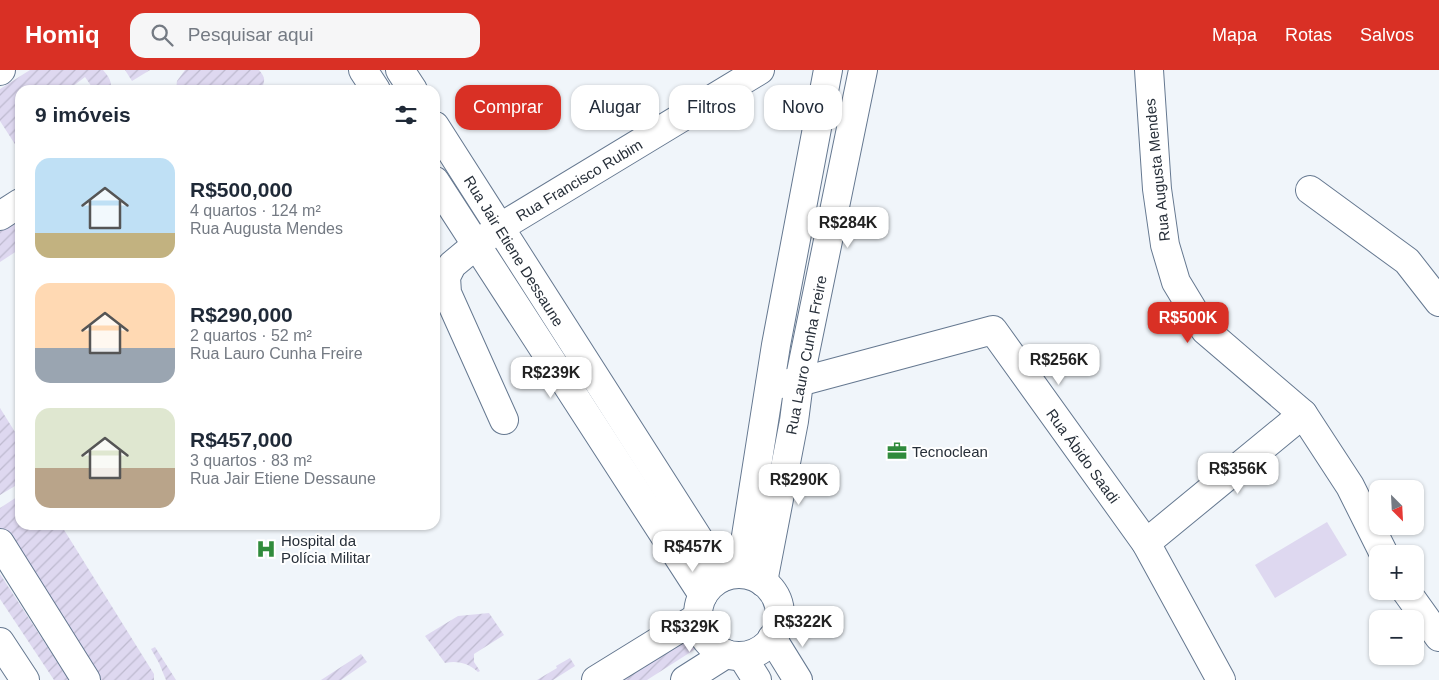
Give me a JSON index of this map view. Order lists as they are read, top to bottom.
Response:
{
  "streets": {
    "street": [
      "Rua Augusta Mendes",
      "Rua Francisco Rubim",
      "Rua Jair Etiene Dessaune",
      "Rua Lauro Cunha Freire",
      "Rua Ábido Saadi"
    ]
  },
  "crossings": [
    ["Rua Francisco Rubim", "Rua Jair Etiene Dessaune"],
    ["Rua Jair Etiene Dessaune", "Rua Lauro Cunha Freire"],
    ["Rua Lauro Cunha Freire", "Rua Ábido Saadi"]
  ],
  "places": {
    "office": ["Tecnoclean"],
    "hospital": ["Hospital da Polícia Militar"]
  },
  "north": "bottom right",
  "page": {
    "header": "Homiq",
    "search": "Pesquisar aqui",
    "nav": ["Mapa", "Rotas", "Salvos"],
    "chip": [
      "Comprar",
      "Alugar",
      "Filtros",
      "Novo"
    ],
    "heading": "9 imóveis",
    "list": [
      {
        "name": "R$500,000",
        "note": "4 quartos · 124 m² · Rua Augusta Mendes"
      },
      {
        "name": "R$290,000",
        "note": "2 quartos · 52 m² · Rua Lauro Cunha Freire"
      },
      {
        "name": "R$457,000",
        "note": "3 quartos · 83 m² · Rua Jair Etiene Dessaune"
      }
    ],
    "price": [
      "R$284K",
      "R$500K",
      "R$256K",
      "R$239K",
      "R$356K",
      "R$290K",
      "R$457K",
      "R$322K",
      "R$329K"
    ],
    "map_buttons": ["+", "−"]
  }
}
